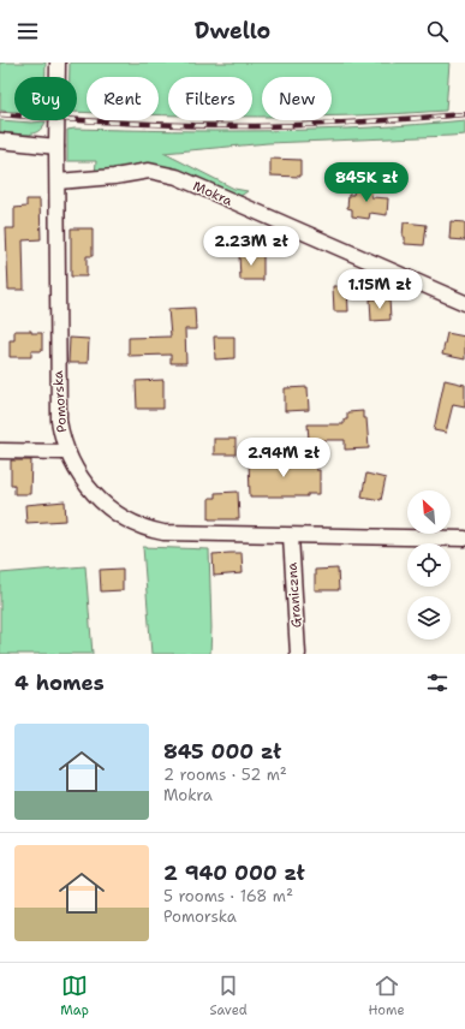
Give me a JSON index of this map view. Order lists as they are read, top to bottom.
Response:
{
  "streets": {
    "street": ["Mokra", "Pomorska", "Graniczna"]
  },
  "crossings": [
    ["Mokra", "Pomorska"],
    ["Pomorska", "Graniczna"]
  ],
  "north": "top left",
  "page": {
    "header": "Dwello",
    "chip": [
      "Buy",
      "Rent",
      "Filters",
      "New"
    ],
    "price": [
      "845K zł",
      "2.23M zł",
      "1.15M zł",
      "2.94M zł"
    ],
    "heading": "4 homes",
    "list": [
      {
        "name": "845 000 zł",
        "note": "2 rooms · 52 m² · Mokra"
      },
      {
        "name": "2 940 000 zł",
        "note": "5 rooms · 168 m² · Pomorska"
      }
    ],
    "tabs": ["Map", "Saved", "Home"]
  }
}
